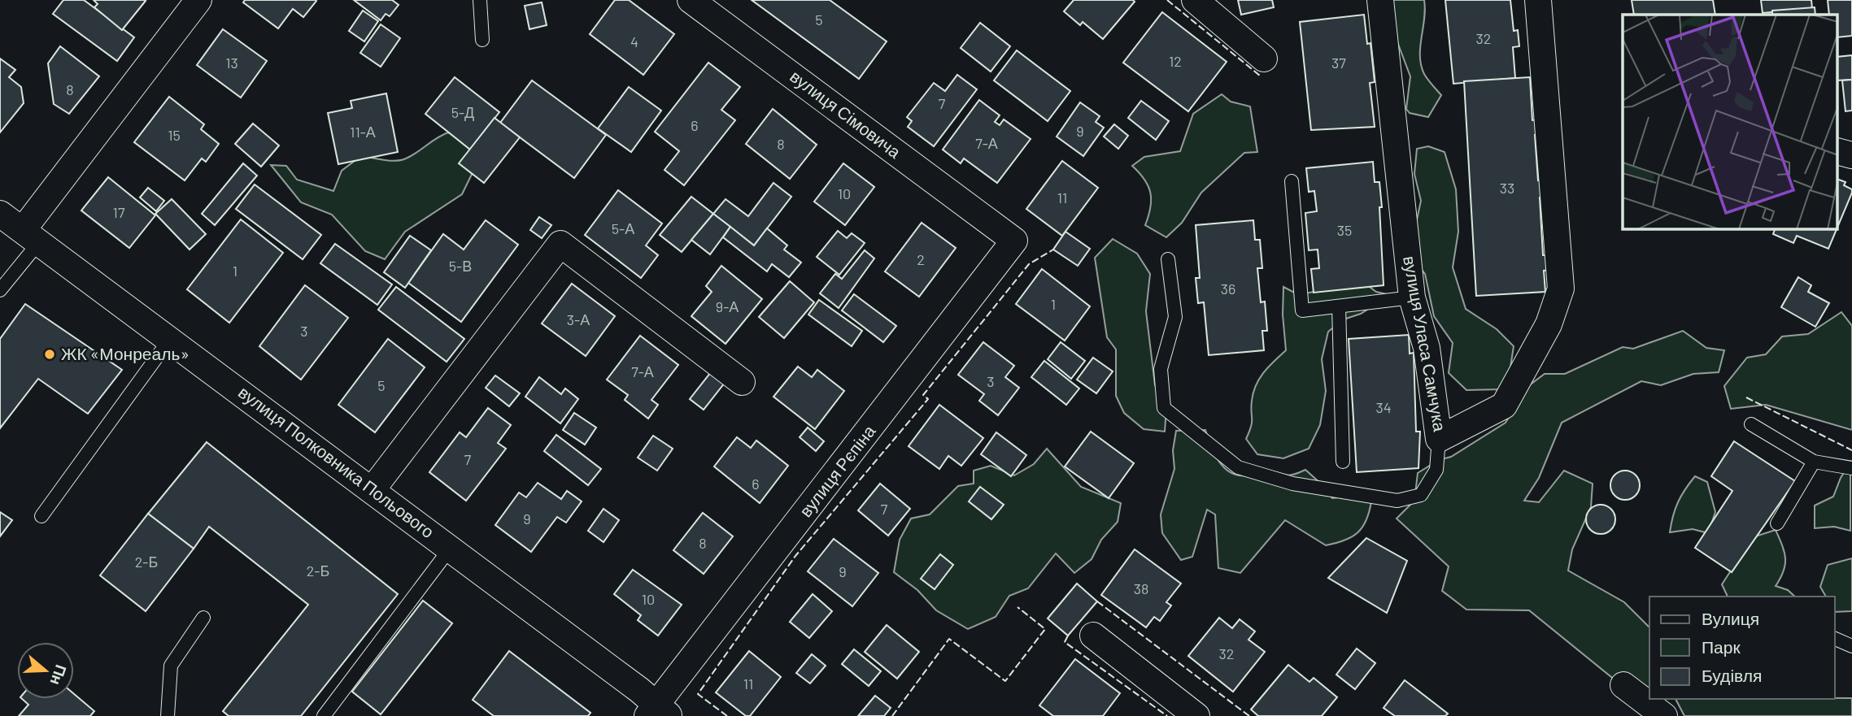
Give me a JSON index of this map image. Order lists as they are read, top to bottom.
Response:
{
  "streets": {
    "street": [
      "вулиця Сімовича",
      "вулиця Уласа Самчука",
      "вулиця Полковника Польового",
      "вулиця Рєпіна"
    ]
  },
  "crossings": [
    ["вулиця Сімовича", "вулиця Рєпіна"],
    ["вулиця Полковника Польового", "вулиця Рєпіна"]
  ],
  "places": ["ЖК «Монреаль»"],
  "house_numbers": [
    "5",
    "32",
    "4",
    "12",
    "13",
    "37",
    "8",
    "7",
    "5-Д",
    "6",
    "9",
    "11-А",
    "15",
    "7-А",
    "8",
    "33",
    "10",
    "11",
    "17",
    "5-А",
    "35",
    "2",
    "5-В",
    "1",
    "36",
    "1",
    "9-А",
    "3-А",
    "3",
    "7-А",
    "3",
    "5",
    "34",
    "7",
    "6",
    "7",
    "9",
    "8",
    "2-Б",
    "2-Б",
    "9",
    "38",
    "10",
    "32",
    "11"
  ],
  "legend": ["Вулиця", "Парк", "Будівля"],
  "north": "right"
}
